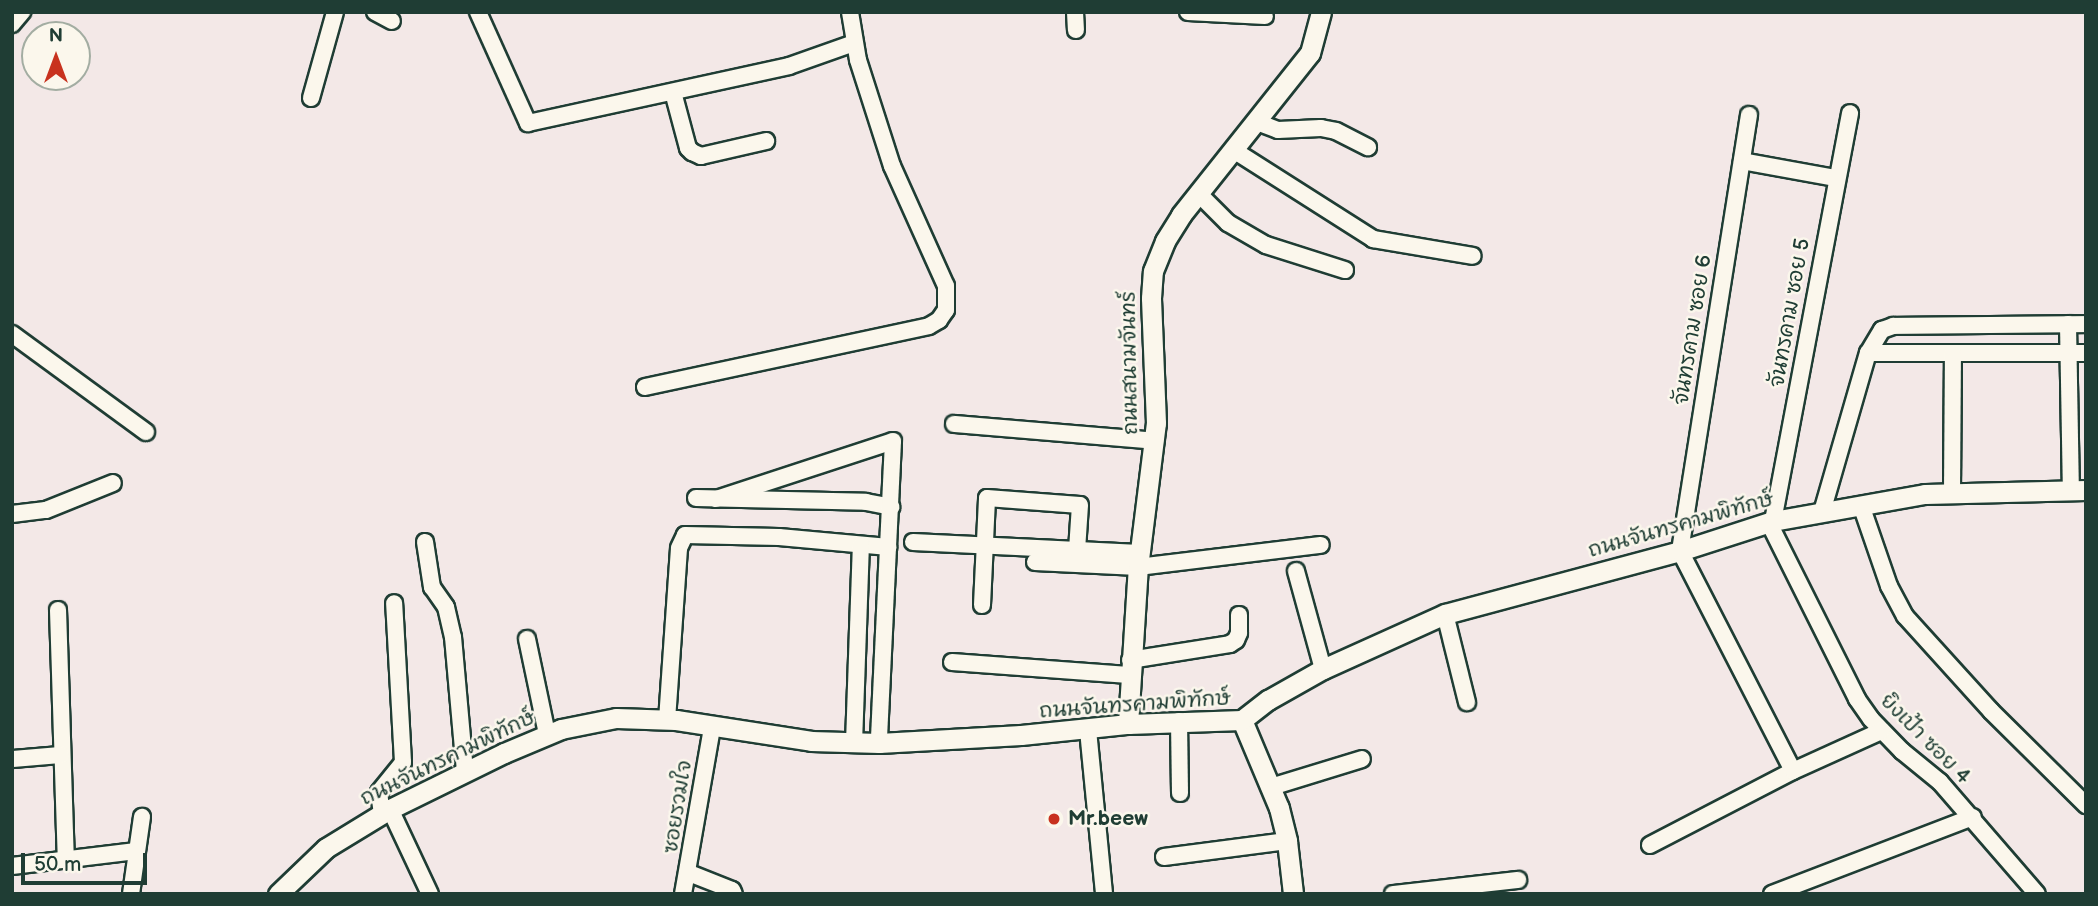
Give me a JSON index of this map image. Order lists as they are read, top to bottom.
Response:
{
  "streets": {
    "street": [
      "จันทรคาม ซอย 5",
      "จันทรคาม ซอย 6",
      "ถนนสนามจันทร์",
      "ถนนจันทรคามพิทักษ์",
      "ยิงเป้า ซอย 4",
      "ซอยรวมใจ"
    ]
  },
  "crossings": [
    ["จันทรคาม ซอย 5", "ถนนจันทรคามพิทักษ์"],
    ["จันทรคาม ซอย 5", "ยิงเป้า ซอย 4"],
    ["จันทรคาม ซอย 6", "ถนนจันทรคามพิทักษ์"],
    ["ถนนสนามจันทร์", "ถนนจันทรคามพิทักษ์"],
    ["ถนนจันทรคามพิทักษ์", "ยิงเป้า ซอย 4"],
    ["ถนนจันทรคามพิทักษ์", "ซอยรวมใจ"]
  ],
  "places": ["Mr.beew"],
  "scale_bar": "50 m",
  "north": "top"
}
